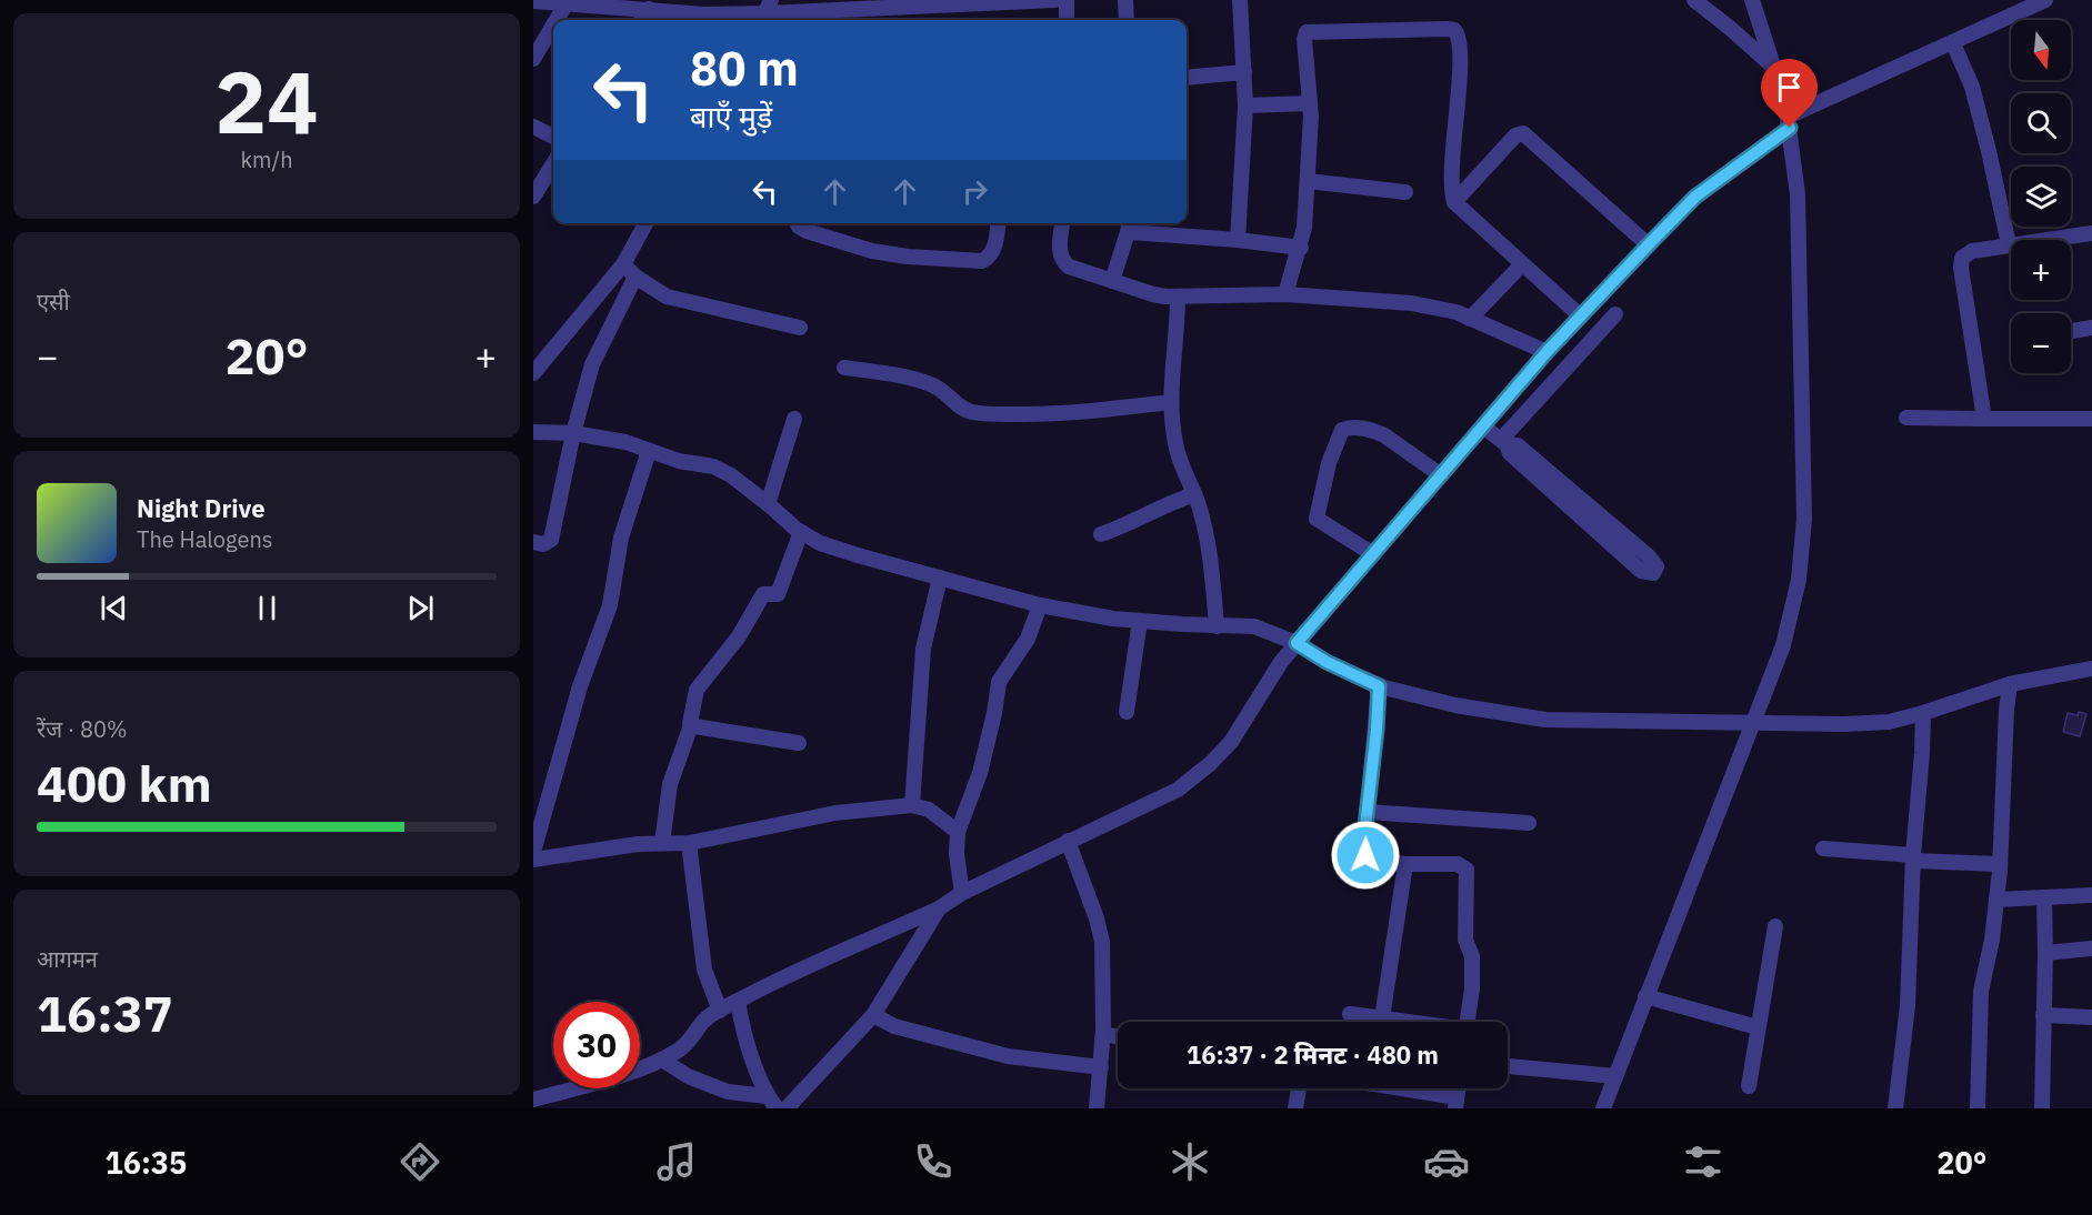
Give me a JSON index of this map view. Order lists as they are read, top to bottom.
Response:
{
  "north": "bottom",
  "page": {
    "tile": [
      ["24", "km/h"],
      "एसी",
      ["रेंज · 80%", "400 km"],
      ["आगमन", "16:37"]
    ],
    "map_buttons": ["+", "−"],
    "turn": ["80 m", "बाएँ मुड़ें"],
    "heat": ["−", "20°", "+"],
    "song": ["Night Drive", "The Halogens"],
    "limit": "30",
    "trip": "16:37 · 2 मिनट · 480 m",
    "tabs": ["16:35", "20°"]
  }
}
